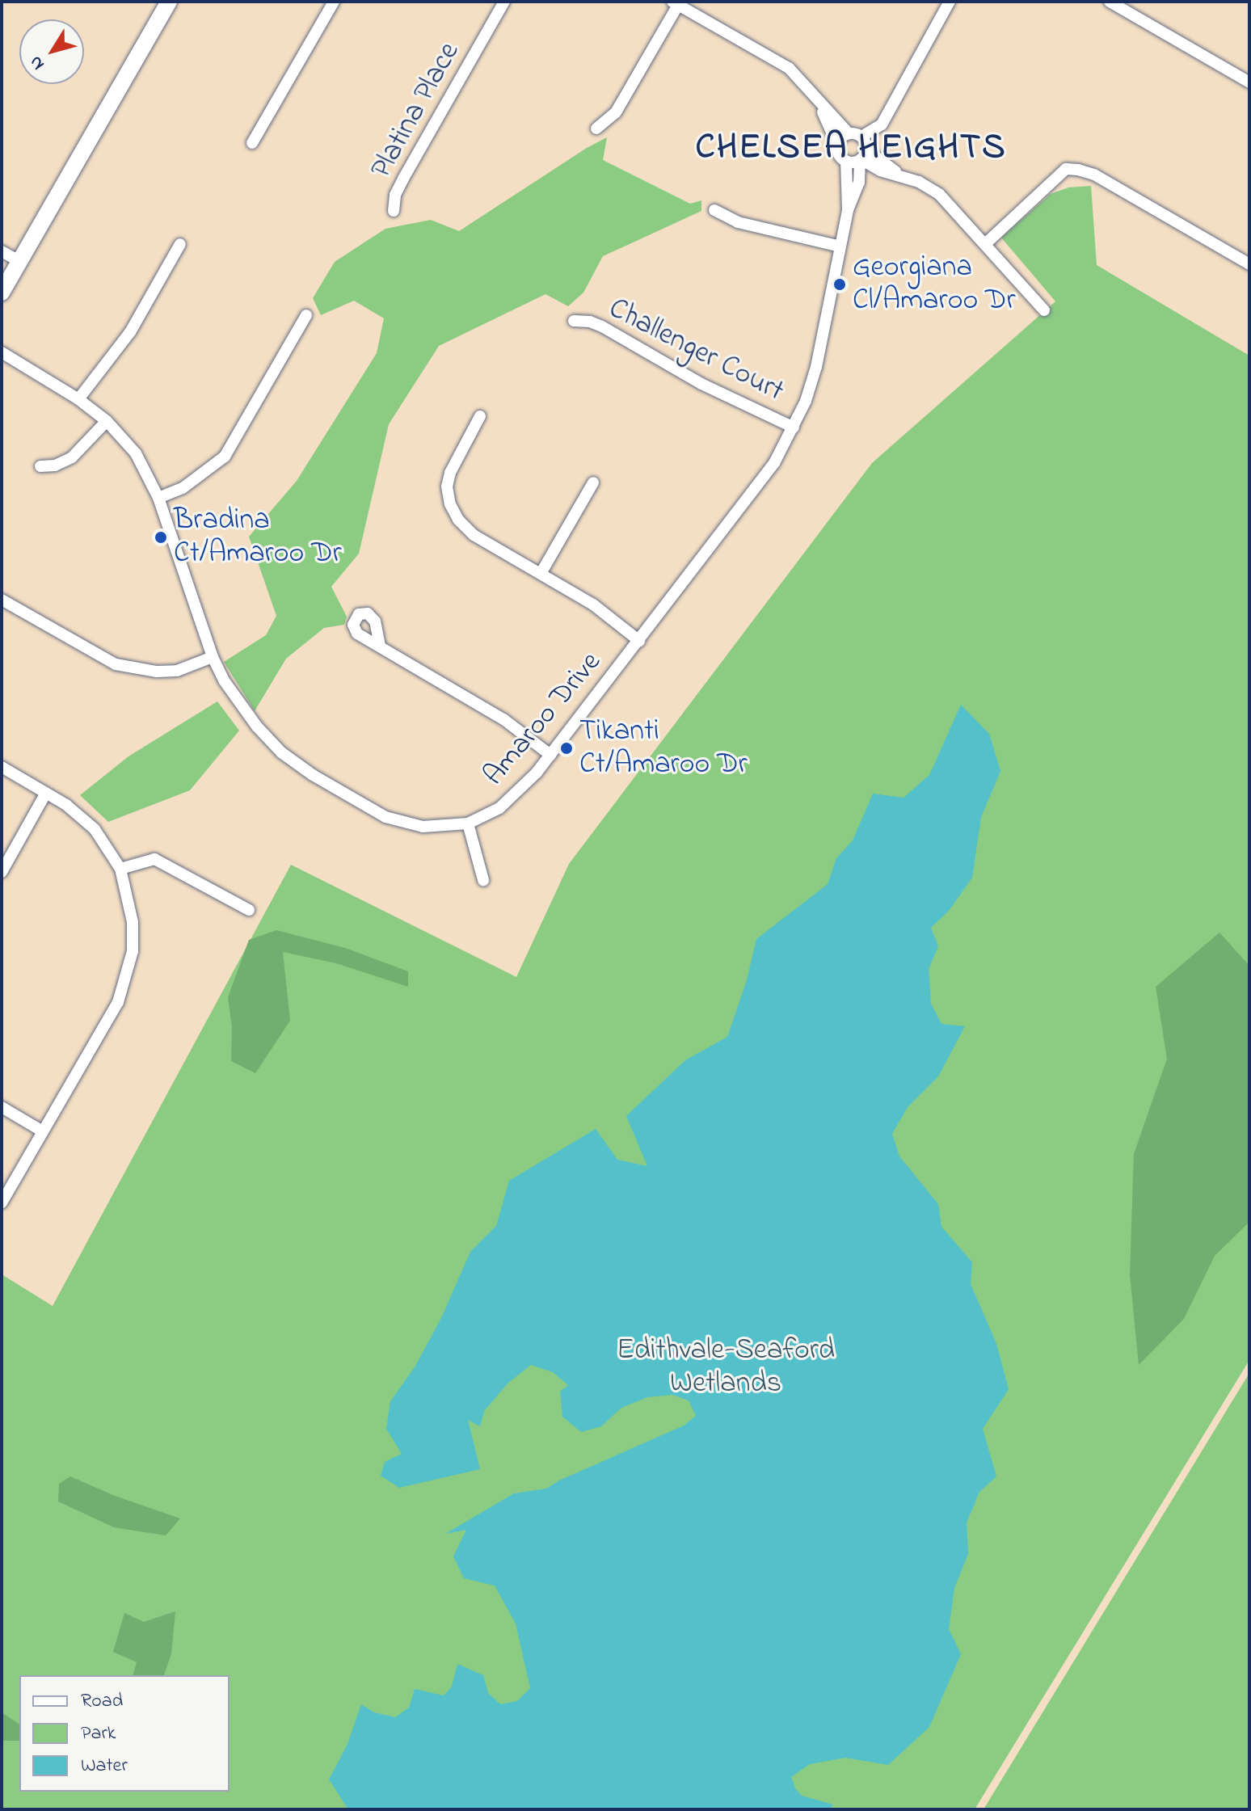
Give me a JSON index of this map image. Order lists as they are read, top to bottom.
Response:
{
  "streets": {
    "street": ["Platina Place", "Challenger Court", "Amaroo Drive"]
  },
  "crossings": [
    ["Challenger Court", "Amaroo Drive"]
  ],
  "districts": ["CHELSEA HEIGHTS"],
  "parks": ["Edithvale-Seaford Wetlands"],
  "places": ["Georgiana Cl/Amaroo Dr", "Bradina Ct/Amaroo Dr", "Tikanti Ct/Amaroo Dr"],
  "legend": ["Road", "Park", "Water"],
  "north": "bottom left"
}
